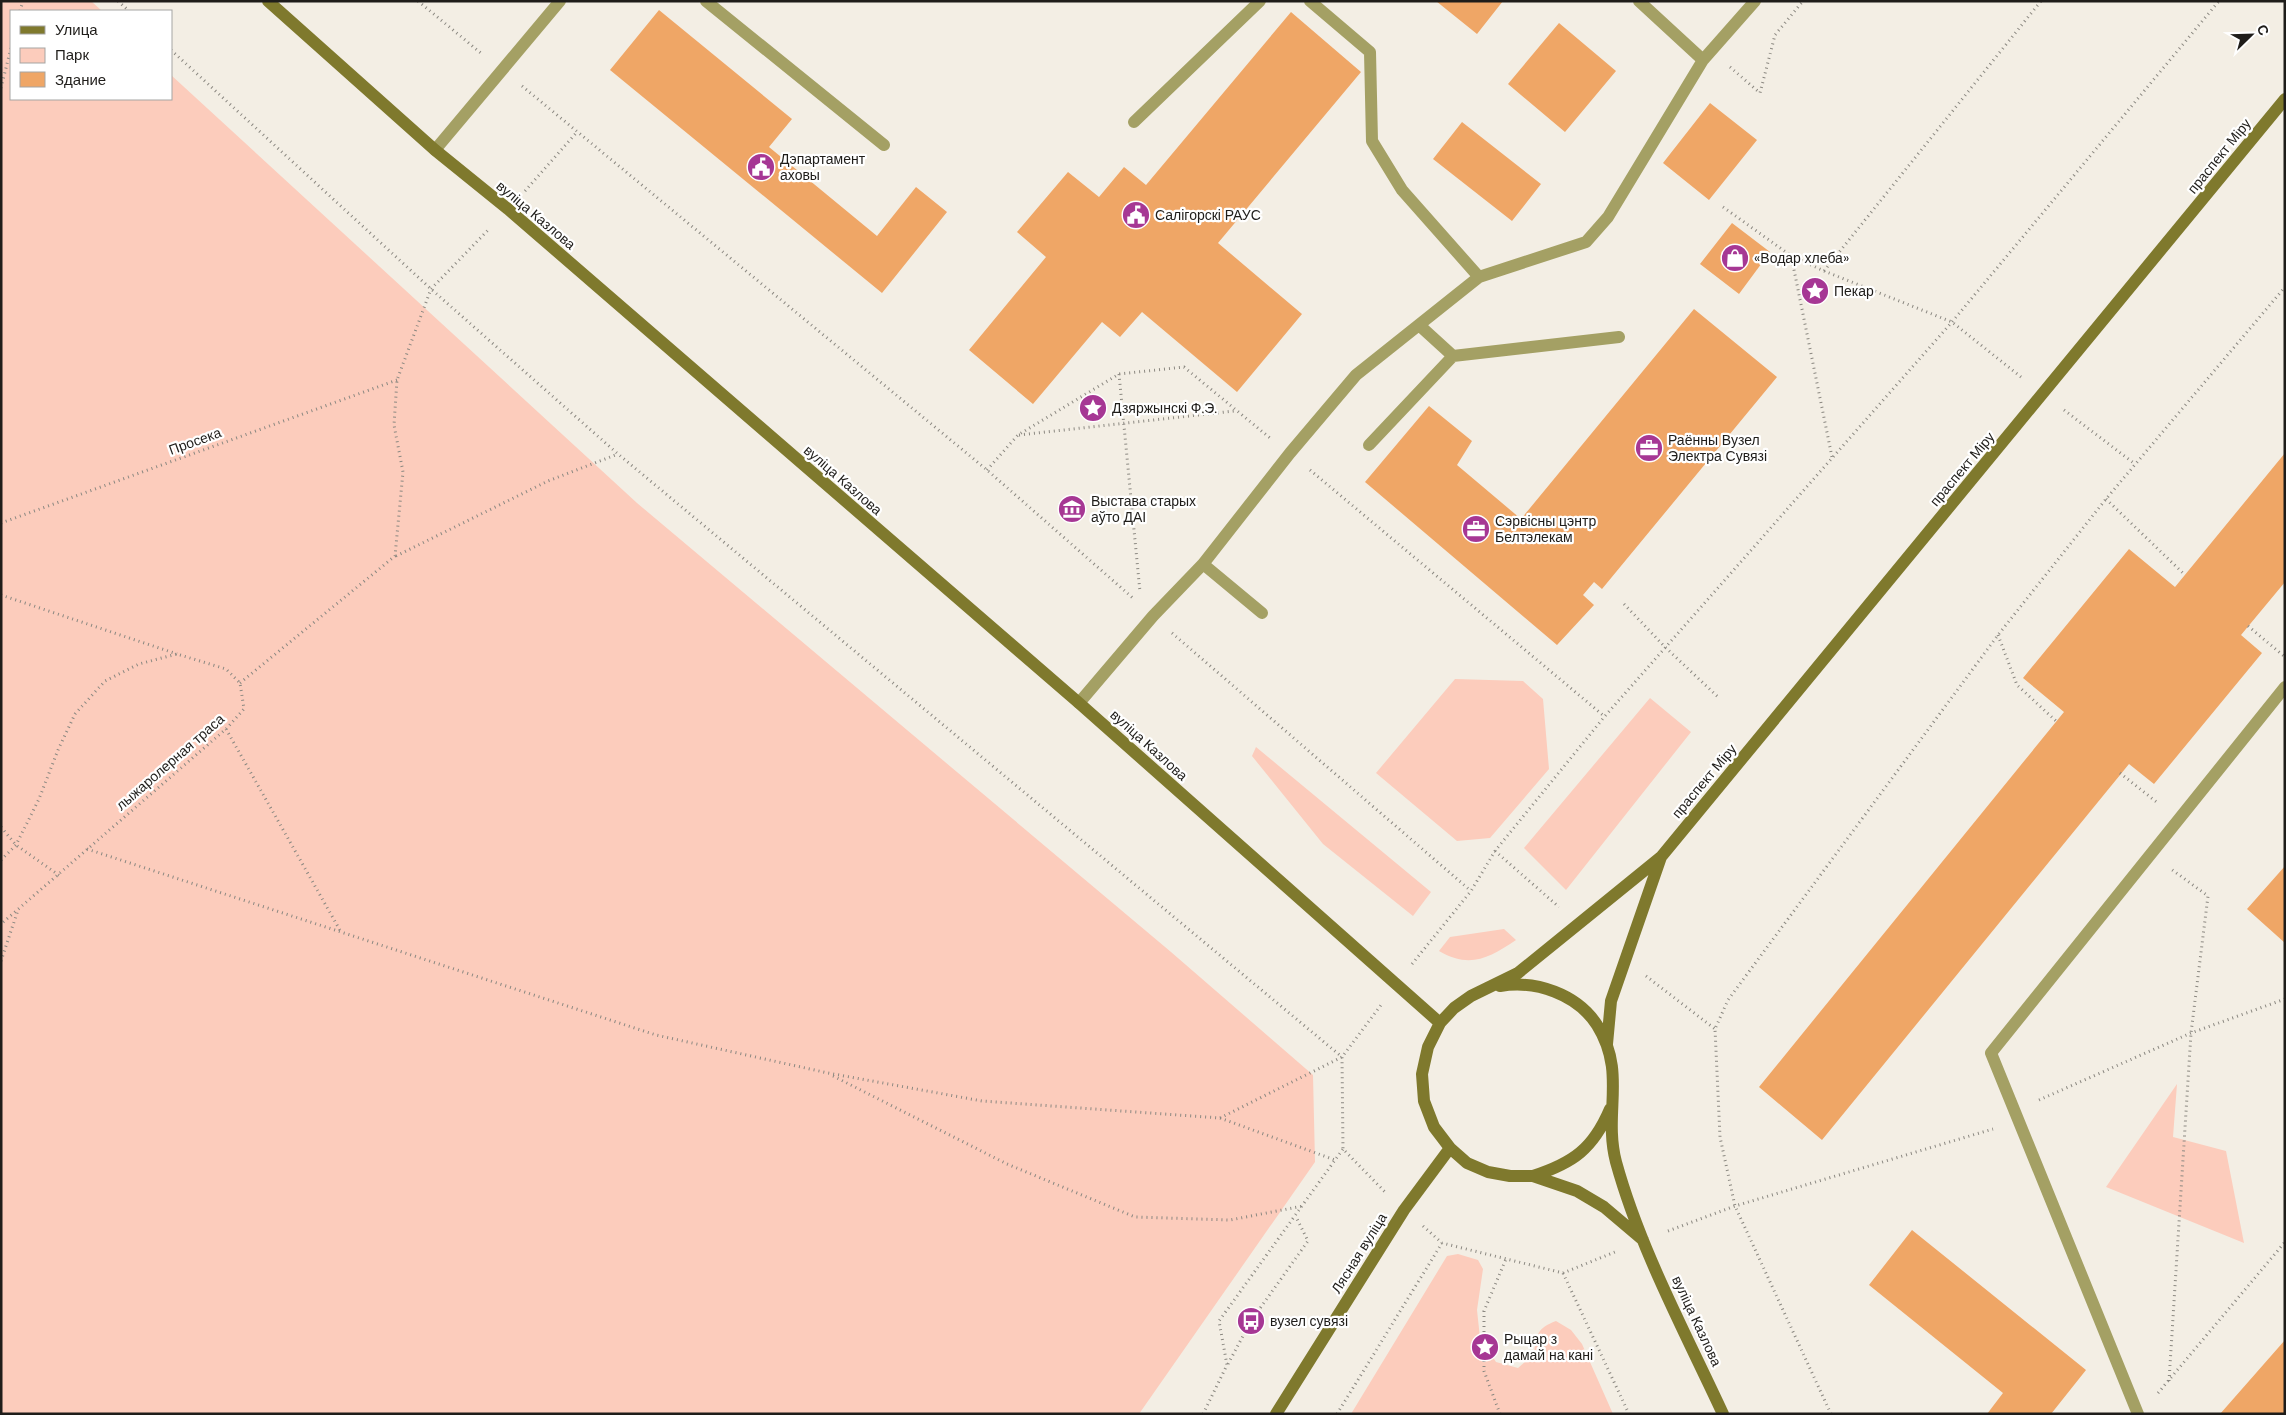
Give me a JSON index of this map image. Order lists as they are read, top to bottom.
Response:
{
  "streets": {
    "main road": ["праспект Міру", "вуліца Казлова", "Лясная вуліца"],
    "path": ["Просека", "лыжаролерная траса"]
  },
  "places": {
    "public building": ["Дэпартамент аховы", "Салігорскі РАУС"],
    "shop": ["«Водар хлеба»"],
    "place": ["Пекар", "Дзяржынскі Ф.Э.", "Рыцар з дамай на кані"],
    "office": ["Раённы Вузел Электра Сувязі", "Сэрвісны цэнтр Белтэлекам"],
    "museum": ["Выстава старых аўто ДАІ"],
    "bus stop": ["вузел сувязі"]
  },
  "legend": ["Улица", "Парк", "Здание"],
  "north": "top right"
}
